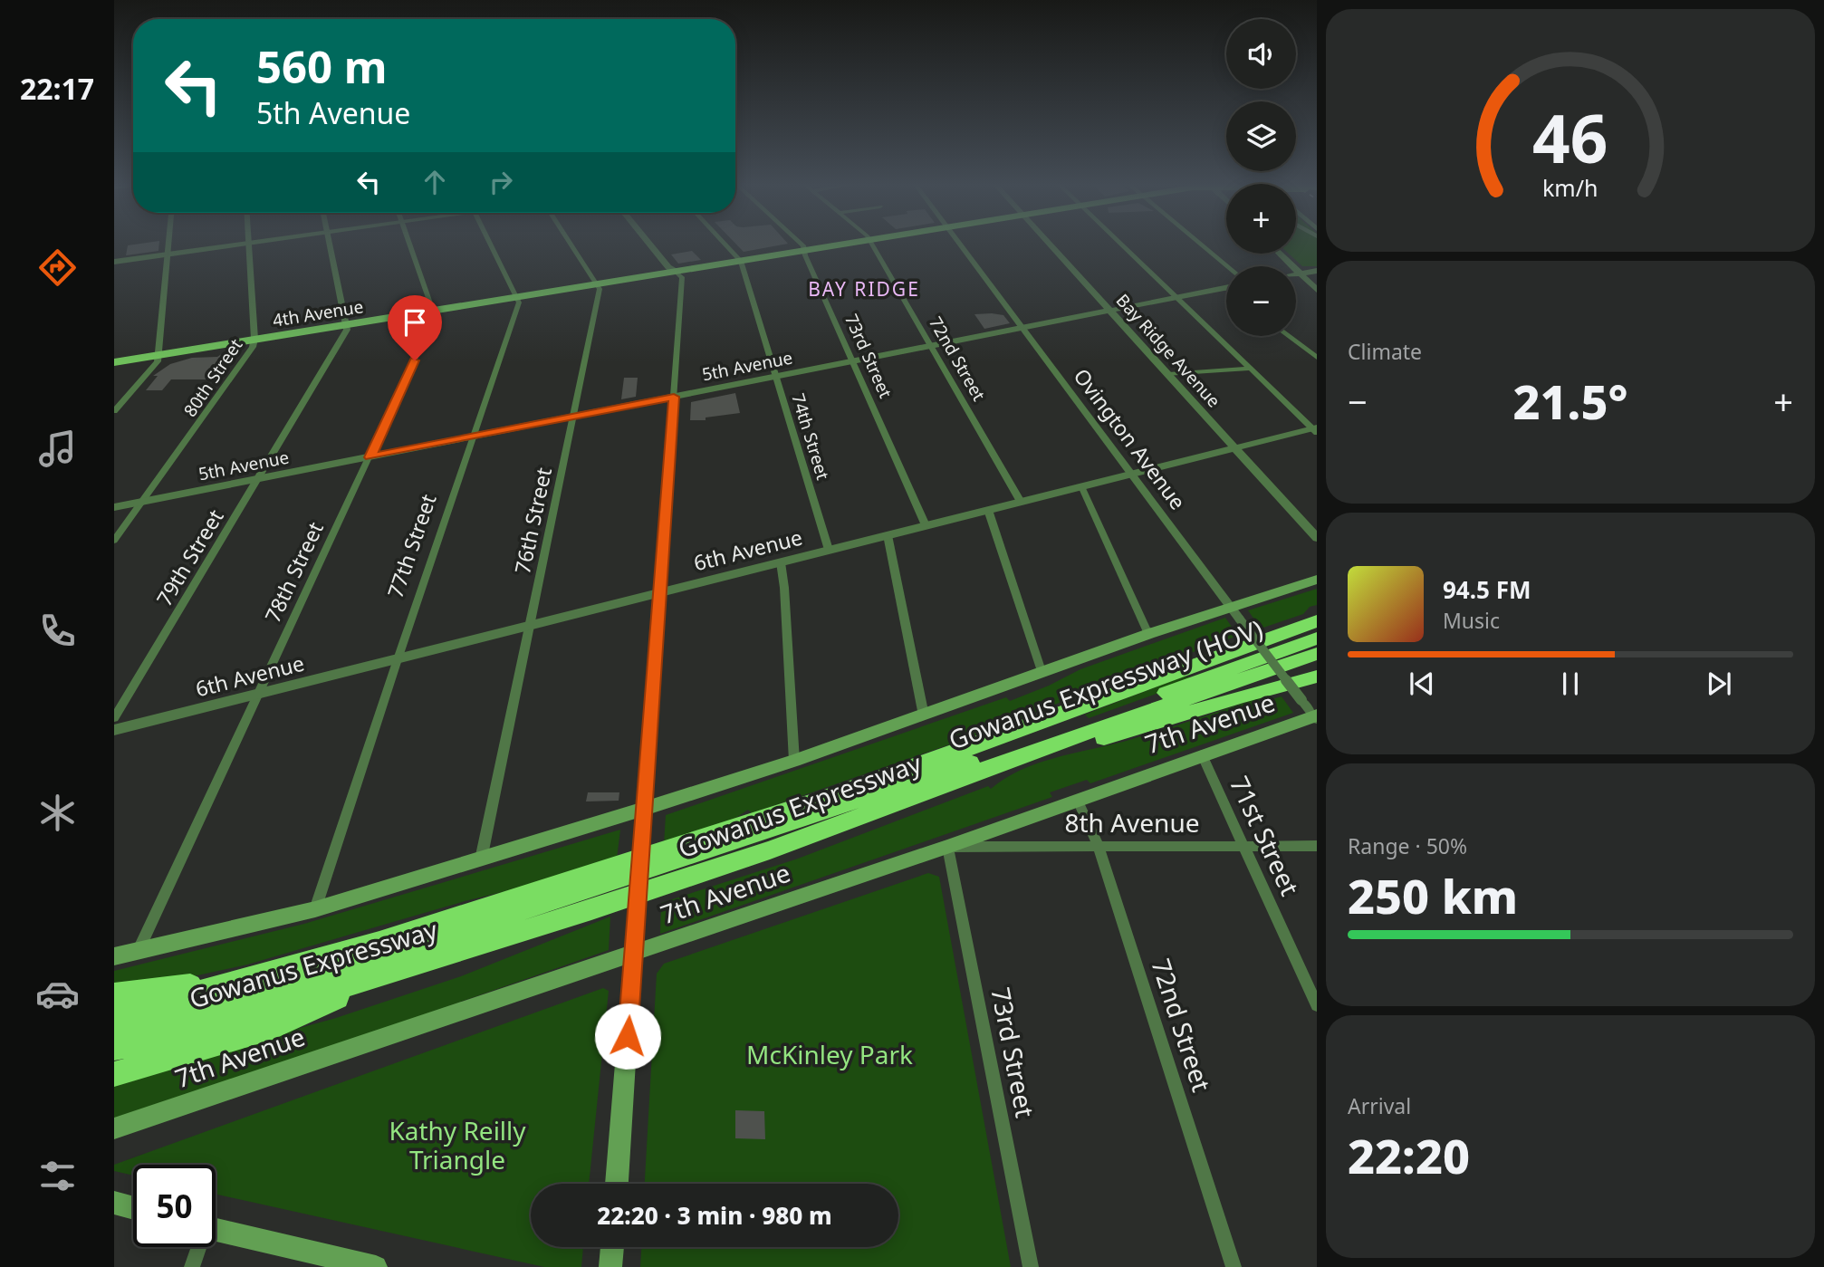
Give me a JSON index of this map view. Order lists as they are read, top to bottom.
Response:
{
  "streets": {
    "highway": ["Gowanus Expressway (HOV)", "Gowanus Expressway"],
    "main road": ["4th Avenue", "7th Avenue"],
    "street": [
      "Bay Ridge Avenue",
      "73rd Street",
      "72nd Street",
      "5th Avenue",
      "80th Street",
      "74th Street",
      "Ovington Avenue",
      "76th Street",
      "77th Street",
      "6th Avenue",
      "79th Street",
      "78th Street",
      "8th Avenue",
      "71st Street"
    ]
  },
  "crossings": [
    ["4th Avenue", "73rd Street"],
    ["4th Avenue", "80th Street"],
    ["4th Avenue", "74th Street"],
    ["4th Avenue", "76th Street"],
    ["4th Avenue", "77th Street"],
    ["4th Avenue", "79th Street"],
    ["4th Avenue", "78th Street"],
    ["Bay Ridge Avenue", "5th Avenue"],
    ["Bay Ridge Avenue", "6th Avenue"],
    ["73rd Street", "5th Avenue"],
    ["73rd Street", "6th Avenue"],
    ["73rd Street", "7th Avenue"],
    ["73rd Street", "8th Avenue"],
    ["72nd Street", "5th Avenue"],
    ["72nd Street", "6th Avenue"],
    ["72nd Street", "7th Avenue"],
    ["72nd Street", "8th Avenue"],
    ["5th Avenue", "80th Street"],
    ["5th Avenue", "74th Street"],
    ["5th Avenue", "Ovington Avenue"],
    ["5th Avenue", "76th Street"],
    ["5th Avenue", "77th Street"],
    ["5th Avenue", "79th Street"],
    ["5th Avenue", "78th Street"],
    ["74th Street", "6th Avenue"],
    ["Ovington Avenue", "6th Avenue"],
    ["Ovington Avenue", "7th Avenue"],
    ["76th Street", "6th Avenue"],
    ["77th Street", "6th Avenue"],
    ["6th Avenue", "78th Street"],
    ["7th Avenue", "8th Avenue"],
    ["7th Avenue", "71st Street"],
    ["8th Avenue", "71st Street"]
  ],
  "districts": ["BAY RIDGE"],
  "parks": ["McKinley Park", "Kathy Reilly Triangle"],
  "page": {
    "tabs": "22:17",
    "map_buttons": ["+", "−"],
    "turn": ["560 m", "5th Avenue"],
    "tile": [
      "Climate",
      ["Range · 50%", "250 km"],
      ["Arrival", "22:20"]
    ],
    "heat": ["−", "21.5°", "+"],
    "song": ["94.5 FM", "Music"],
    "limit": "50",
    "trip": "22:20 · 3 min · 980 m",
    "gauge": ["46", "km/h"]
  }
}
